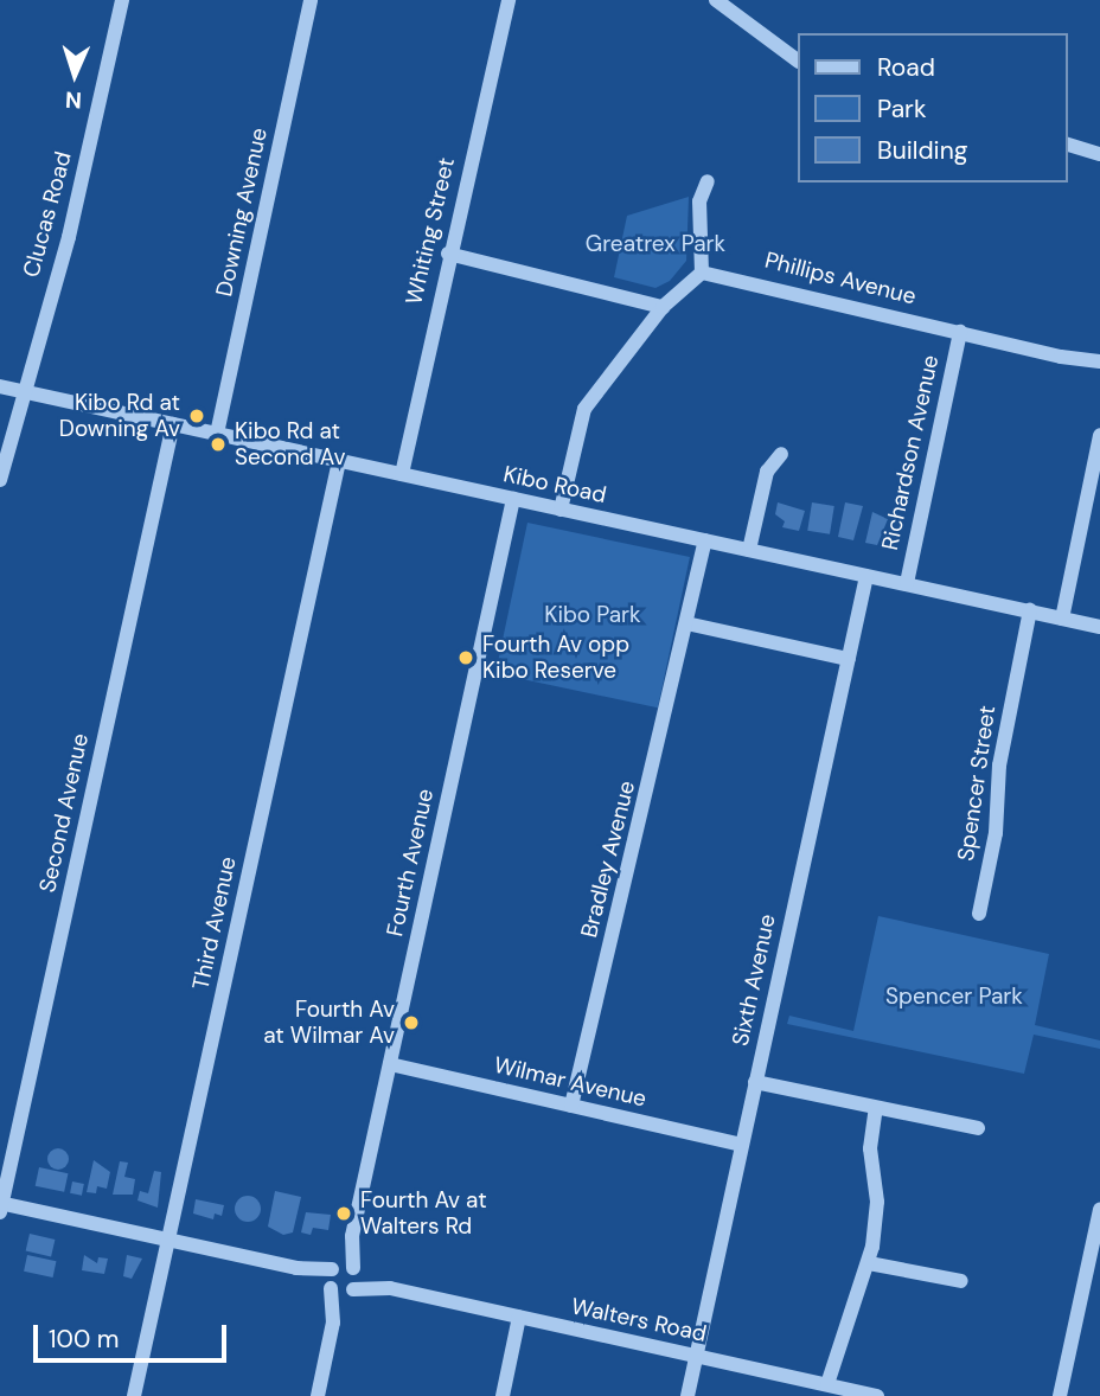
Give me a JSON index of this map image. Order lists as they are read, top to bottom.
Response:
{
  "streets": {
    "street": [
      "Downing Avenue",
      "Clucas Road",
      "Whiting Street",
      "Phillips Avenue",
      "Richardson Avenue",
      "Kibo Road",
      "Spencer Street",
      "Second Avenue",
      "Bradley Avenue",
      "Fourth Avenue",
      "Third Avenue",
      "Sixth Avenue",
      "Wilmar Avenue",
      "Walters Road"
    ]
  },
  "crossings": [
    ["Downing Avenue", "Kibo Road"],
    ["Clucas Road", "Kibo Road"],
    ["Whiting Street", "Kibo Road"],
    ["Phillips Avenue", "Richardson Avenue"],
    ["Richardson Avenue", "Kibo Road"],
    ["Kibo Road", "Spencer Street"],
    ["Kibo Road", "Second Avenue"],
    ["Kibo Road", "Bradley Avenue"],
    ["Kibo Road", "Fourth Avenue"],
    ["Kibo Road", "Third Avenue"],
    ["Kibo Road", "Sixth Avenue"],
    ["Bradley Avenue", "Wilmar Avenue"],
    ["Fourth Avenue", "Wilmar Avenue"],
    ["Fourth Avenue", "Walters Road"],
    ["Sixth Avenue", "Wilmar Avenue"],
    ["Sixth Avenue", "Walters Road"]
  ],
  "parks": ["Greatrex Park", "Kibo Park", "Spencer Park"],
  "places": [
    "Kibo Rd at Downing Av",
    "Kibo Rd at Second Av",
    "Fourth Av opp Kibo Reserve",
    "Fourth Av at Wilmar Av",
    "Fourth Av at Walters Rd"
  ],
  "legend": ["Road", "Park", "Building"],
  "scale_bar": "100 m",
  "north": "bottom"
}
